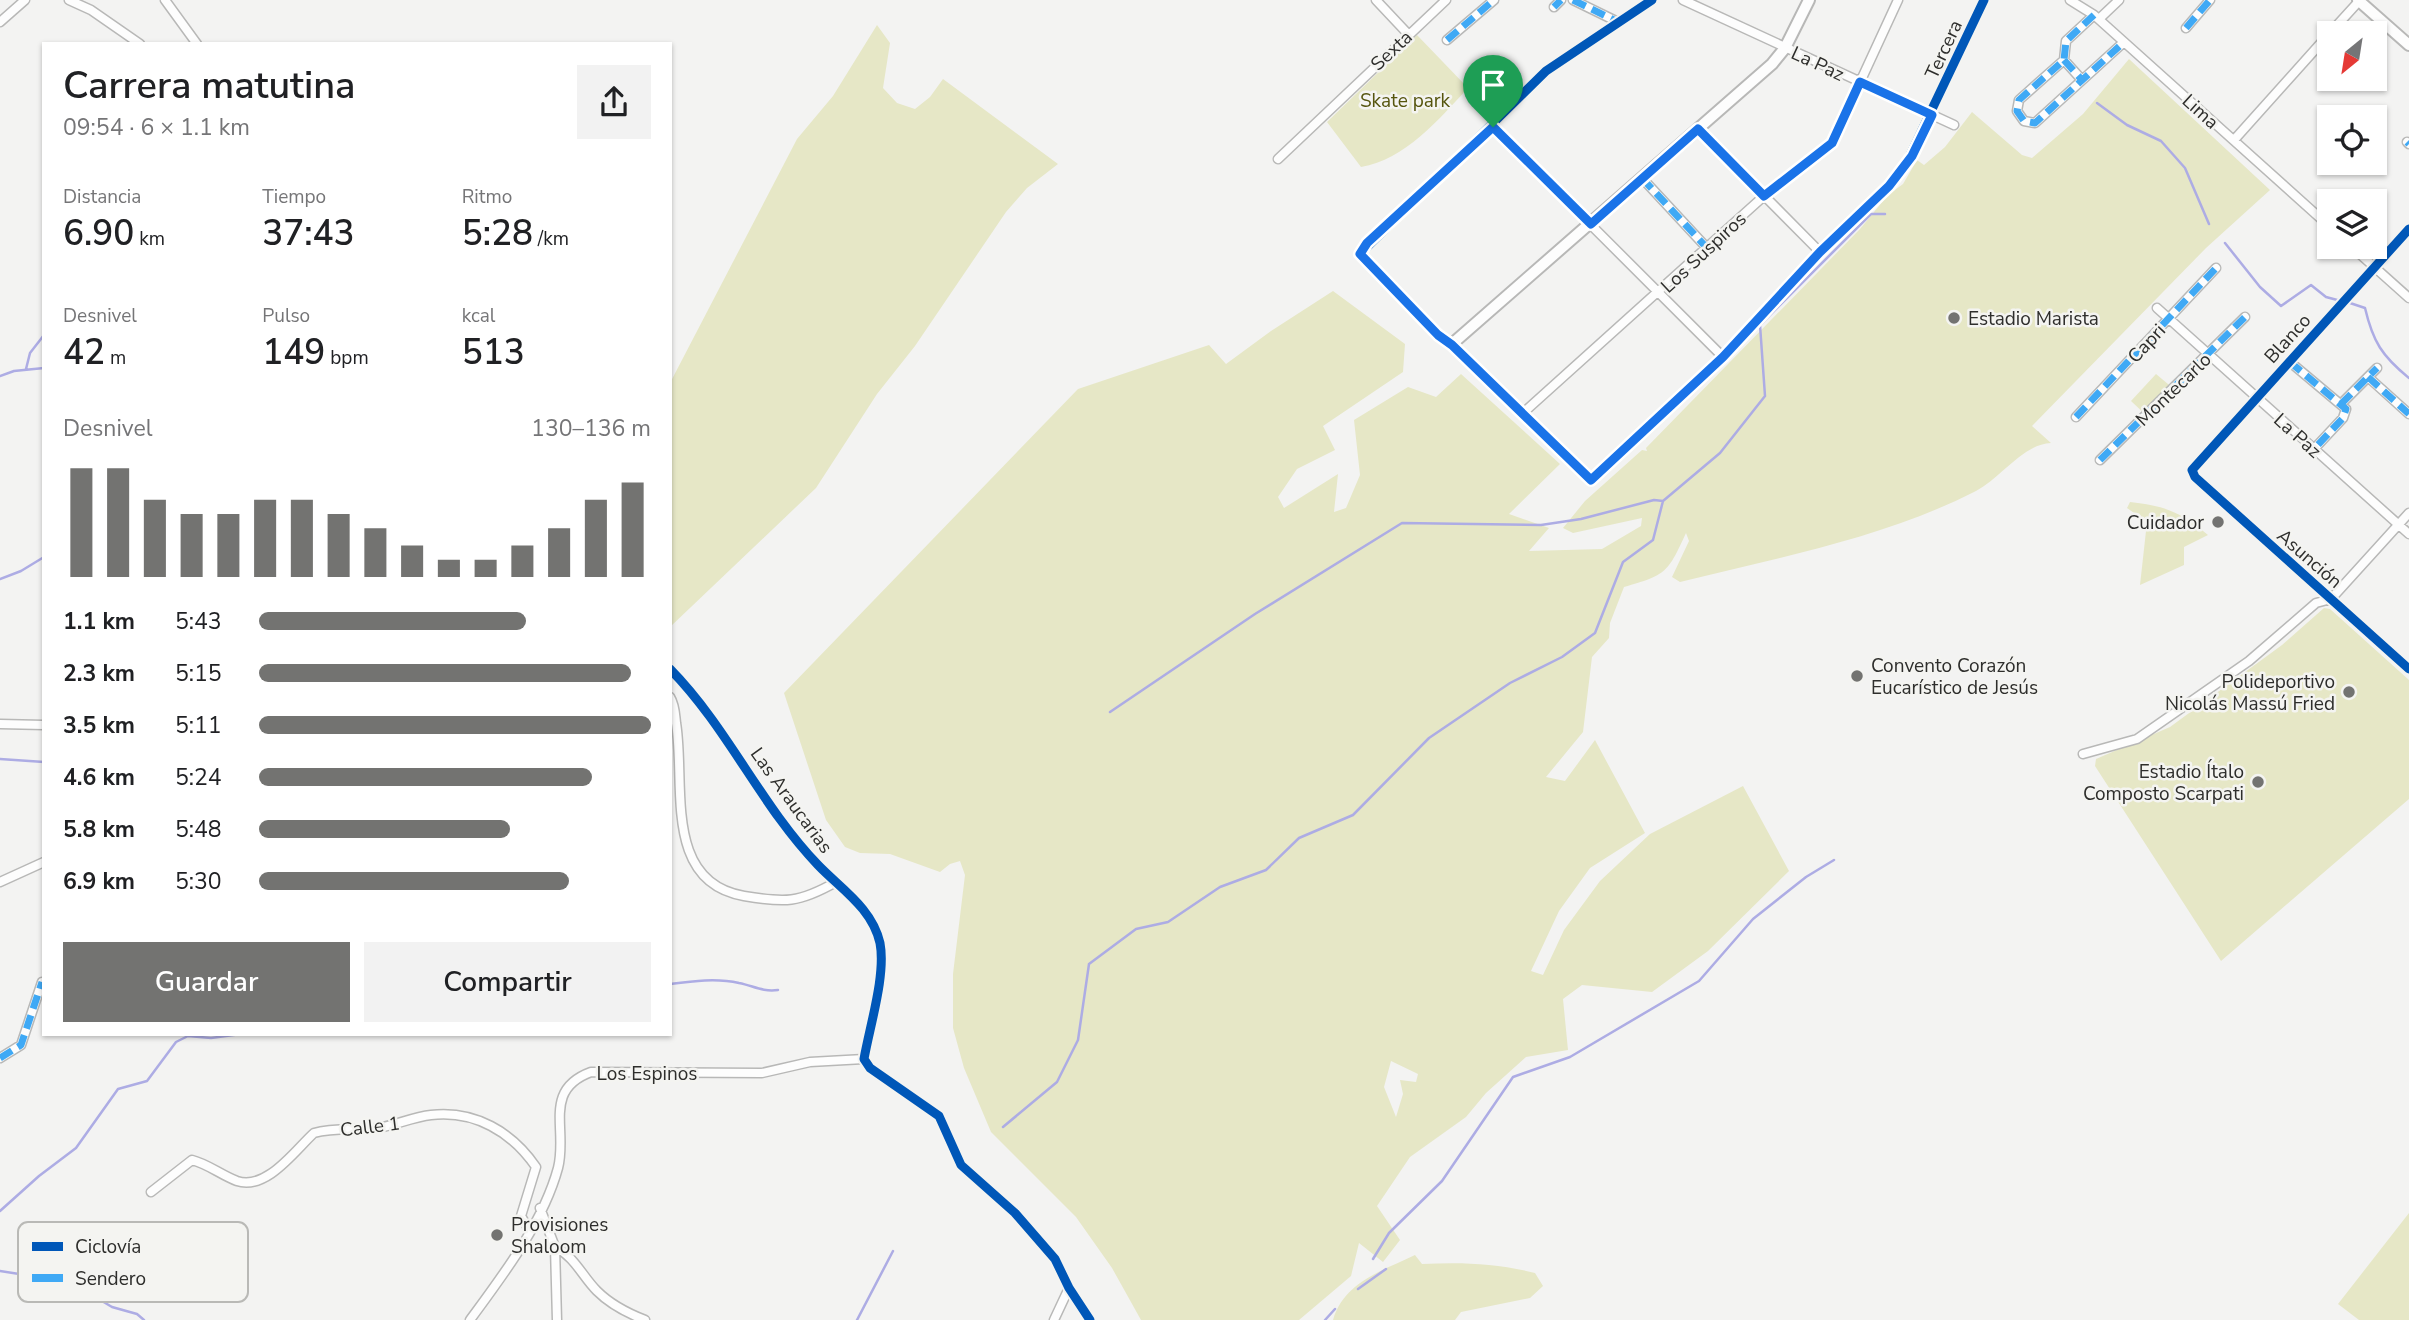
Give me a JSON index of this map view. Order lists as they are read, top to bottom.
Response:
{
  "streets": {
    "street": [
      "Tercera",
      "Sexta",
      "La Paz",
      "Lima",
      "Los Suspiros",
      "Blanco",
      "Capri",
      "Montecarlo",
      "Asunción",
      "Las Araucarias",
      "Los Espinos",
      "Calle 1"
    ]
  },
  "crossings": [
    ["Tercera", "La Paz"],
    ["Tercera", "Los Suspiros"],
    ["La Paz", "Los Suspiros"],
    ["La Paz", "Blanco"],
    ["La Paz", "Capri"],
    ["La Paz", "Montecarlo"],
    ["Blanco", "Asunción"],
    ["Las Araucarias", "Los Espinos"],
    ["Los Espinos", "Calle 1"]
  ],
  "parks": ["Skate park"],
  "places": [
    "Estadio Marista",
    "Cuidador",
    "Convento Corazón Eucarístico de Jesús",
    "Polideportivo Nicolás Massú Fried",
    "Estadio Ítalo Composto Scarpati",
    "Provisiones Shaloom"
  ],
  "legend": ["Ciclovía", "Sendero"],
  "north": "bottom left",
  "page": {
    "heading": ["Carrera matutina", "09:54 · 6 × 1.1 km"],
    "stats": [
      ["Distancia", "6.90 km"],
      ["Tiempo", "37:43"],
      ["Ritmo", "5:28 /km"],
      ["Desnivel", "42 m"],
      ["Pulso", "149 bpm"],
      ["kcal", "513"]
    ],
    "chart": ["Desnivel", "130–136 m"],
    "list": [
      {
        "name": "1.1 km",
        "note": "5:43"
      },
      {
        "name": "2.3 km",
        "note": "5:15"
      },
      {
        "name": "3.5 km",
        "note": "5:11"
      },
      {
        "name": "4.6 km",
        "note": "5:24"
      },
      {
        "name": "5.8 km",
        "note": "5:48"
      },
      {
        "name": "6.9 km",
        "note": "5:30"
      }
    ],
    "buttons": ["Guardar", "Compartir"]
  }
}
